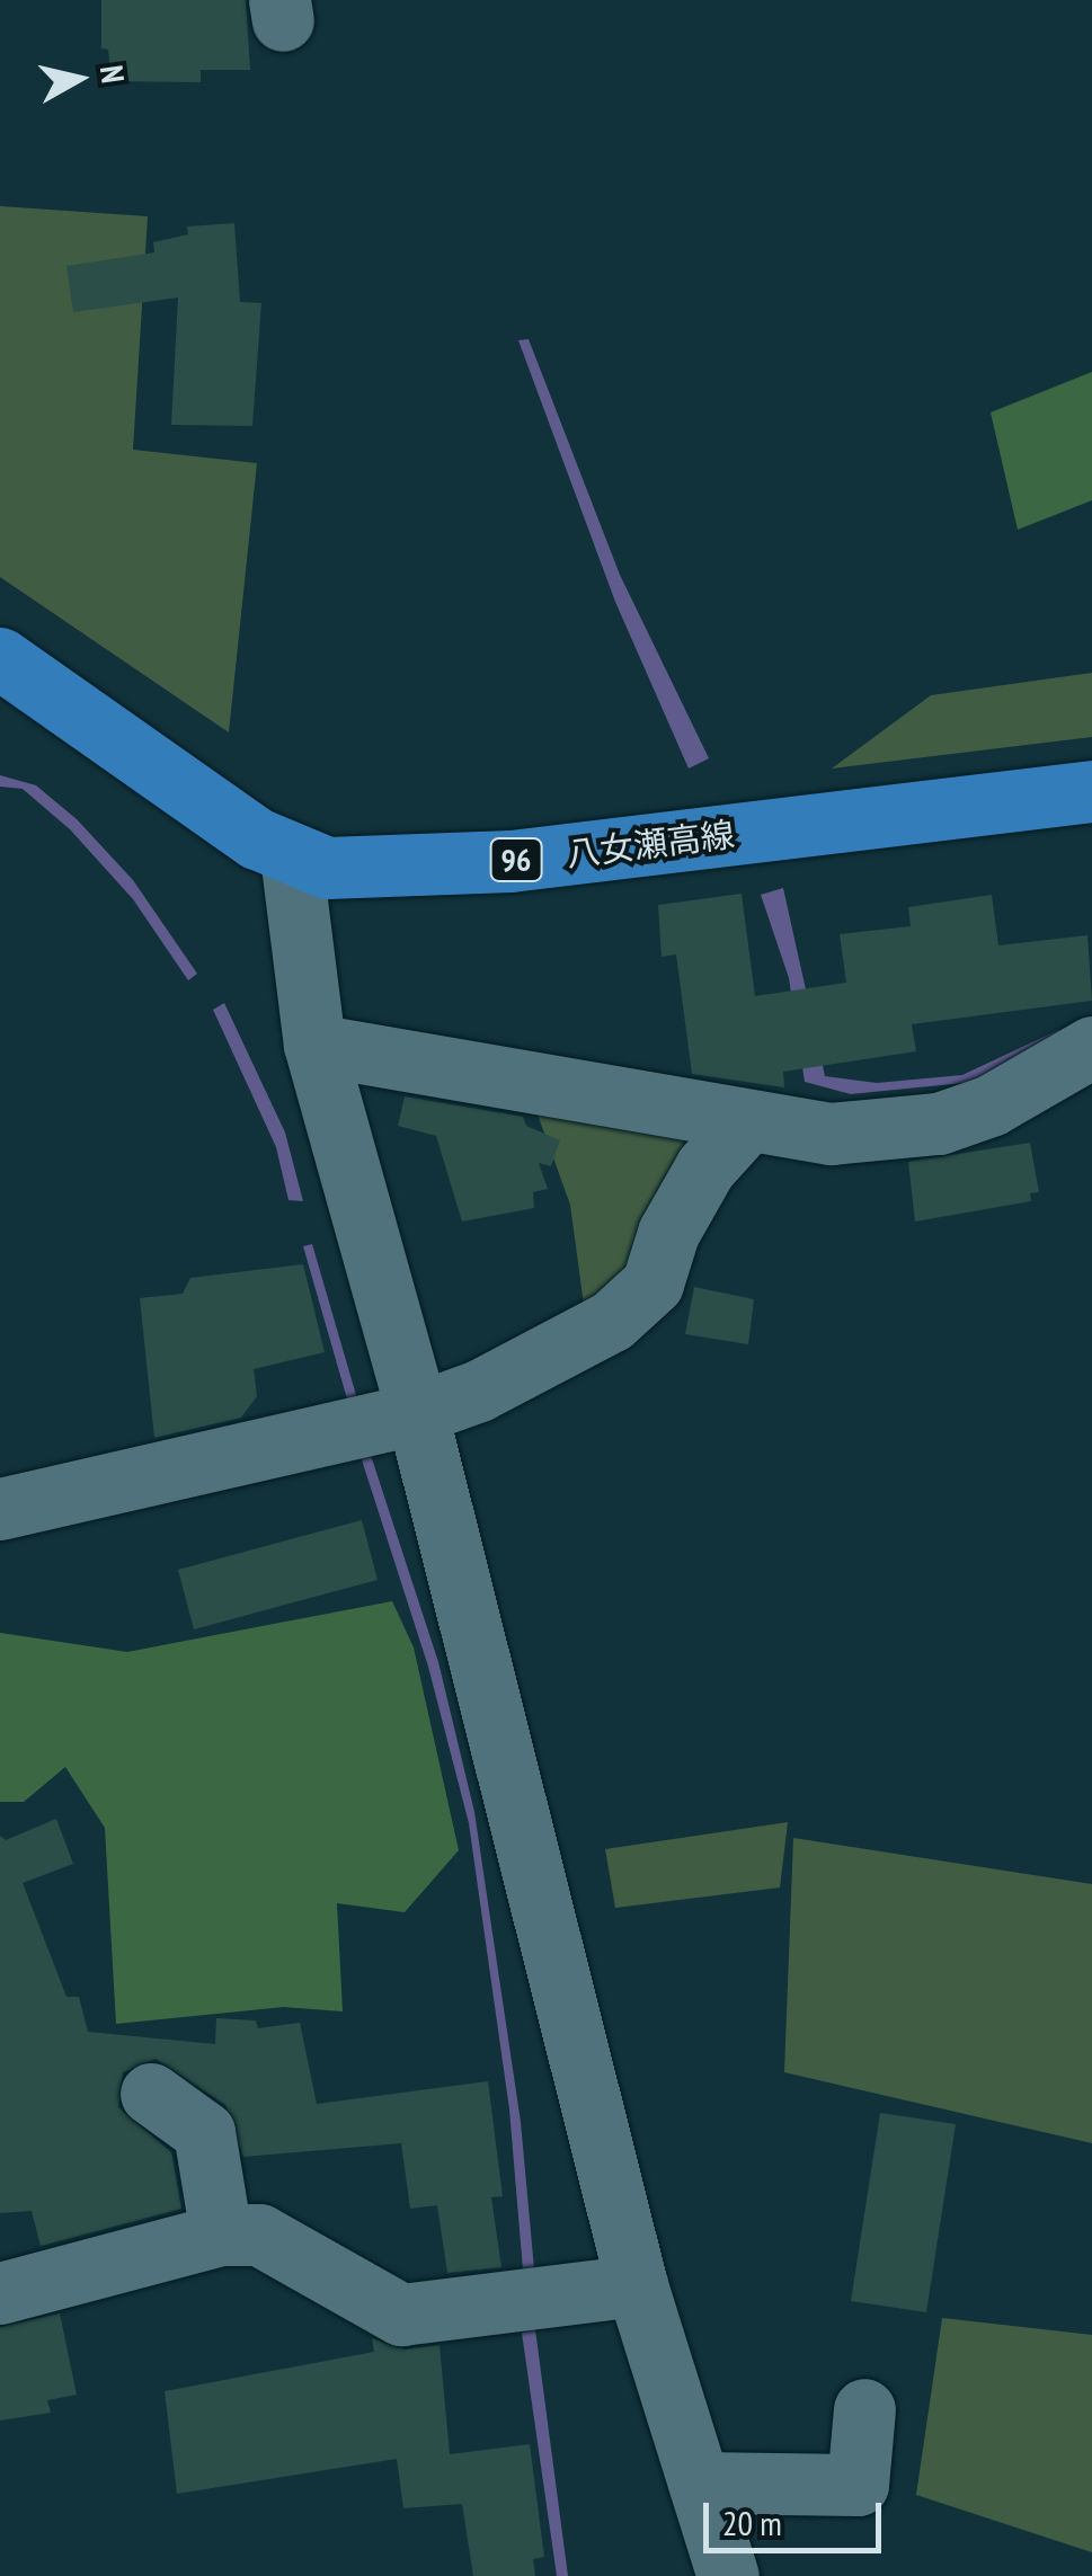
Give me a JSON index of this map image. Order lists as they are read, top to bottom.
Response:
{
  "streets": {
    "main road": ["八女瀬高線", "96"]
  },
  "scale_bar": "20 m",
  "north": "right"
}
